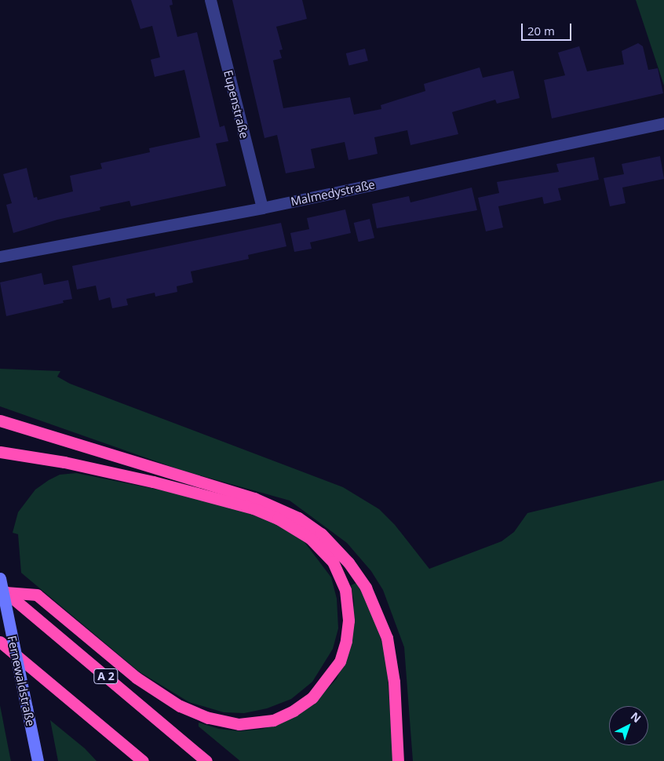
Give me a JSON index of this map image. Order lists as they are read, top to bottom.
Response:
{
  "streets": {
    "highway": ["A 2"],
    "main road": ["Fernewaldstraße"],
    "street": ["Eupenstraße", "Malmedystraße"]
  },
  "crossings": [
    ["Eupenstraße", "Malmedystraße"]
  ],
  "scale_bar": "20 m",
  "north": "top right"
}
